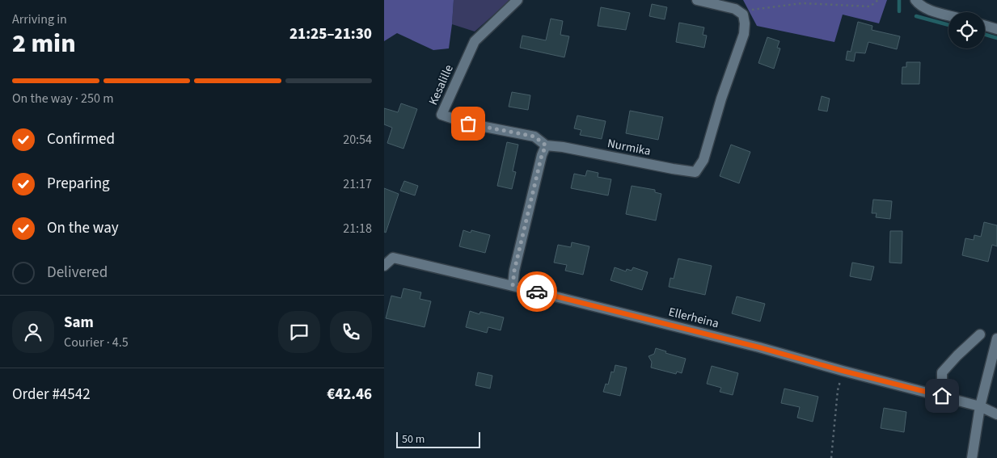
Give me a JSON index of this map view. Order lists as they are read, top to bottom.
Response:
{
  "streets": {
    "street": ["Kesalille", "Nurmika", "Ellerheina"]
  },
  "crossings": [
    ["Kesalille", "Nurmika"]
  ],
  "scale_bar": "50 m",
  "page": {
    "heading": ["2 min", "Arriving in", "21:25–21:30"],
    "panel": [
      "Sam",
      "Courier · 4.5",
      "Order #4542",
      "€42.46"
    ],
    "bar": "On the way · 250 m",
    "list": [
      ["Confirmed", "20:54"],
      ["Preparing", "21:17"],
      ["On the way", "21:18"],
      "Delivered"
    ],
    "scale": "50 m"
  }
}
